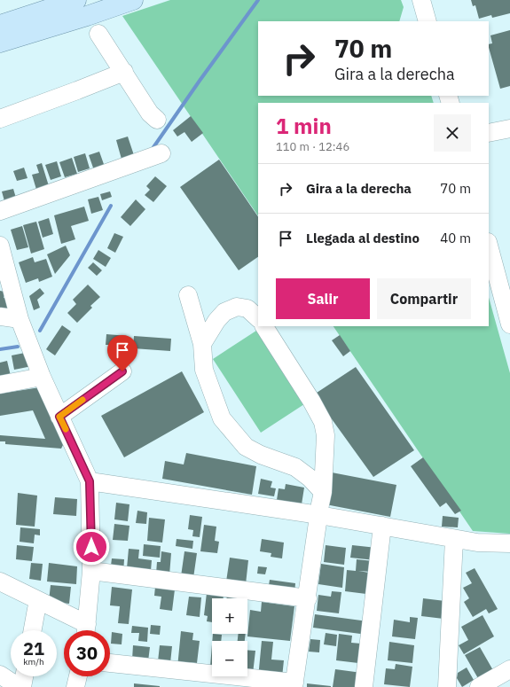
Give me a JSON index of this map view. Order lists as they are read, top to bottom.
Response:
{
  "page": {
    "turn": ["70 m", "Gira a la derecha"],
    "heading": ["1 min", "110 m · 12:46"],
    "list": [
      {
        "name": "Gira a la derecha",
        "value": "70 m"
      },
      {
        "name": "Llegada al destino",
        "value": "40 m"
      }
    ],
    "buttons": ["Salir", "Compartir"],
    "map_buttons": ["+", "−"],
    "speed": "21 km/h",
    "limit": "30"
  }
}
